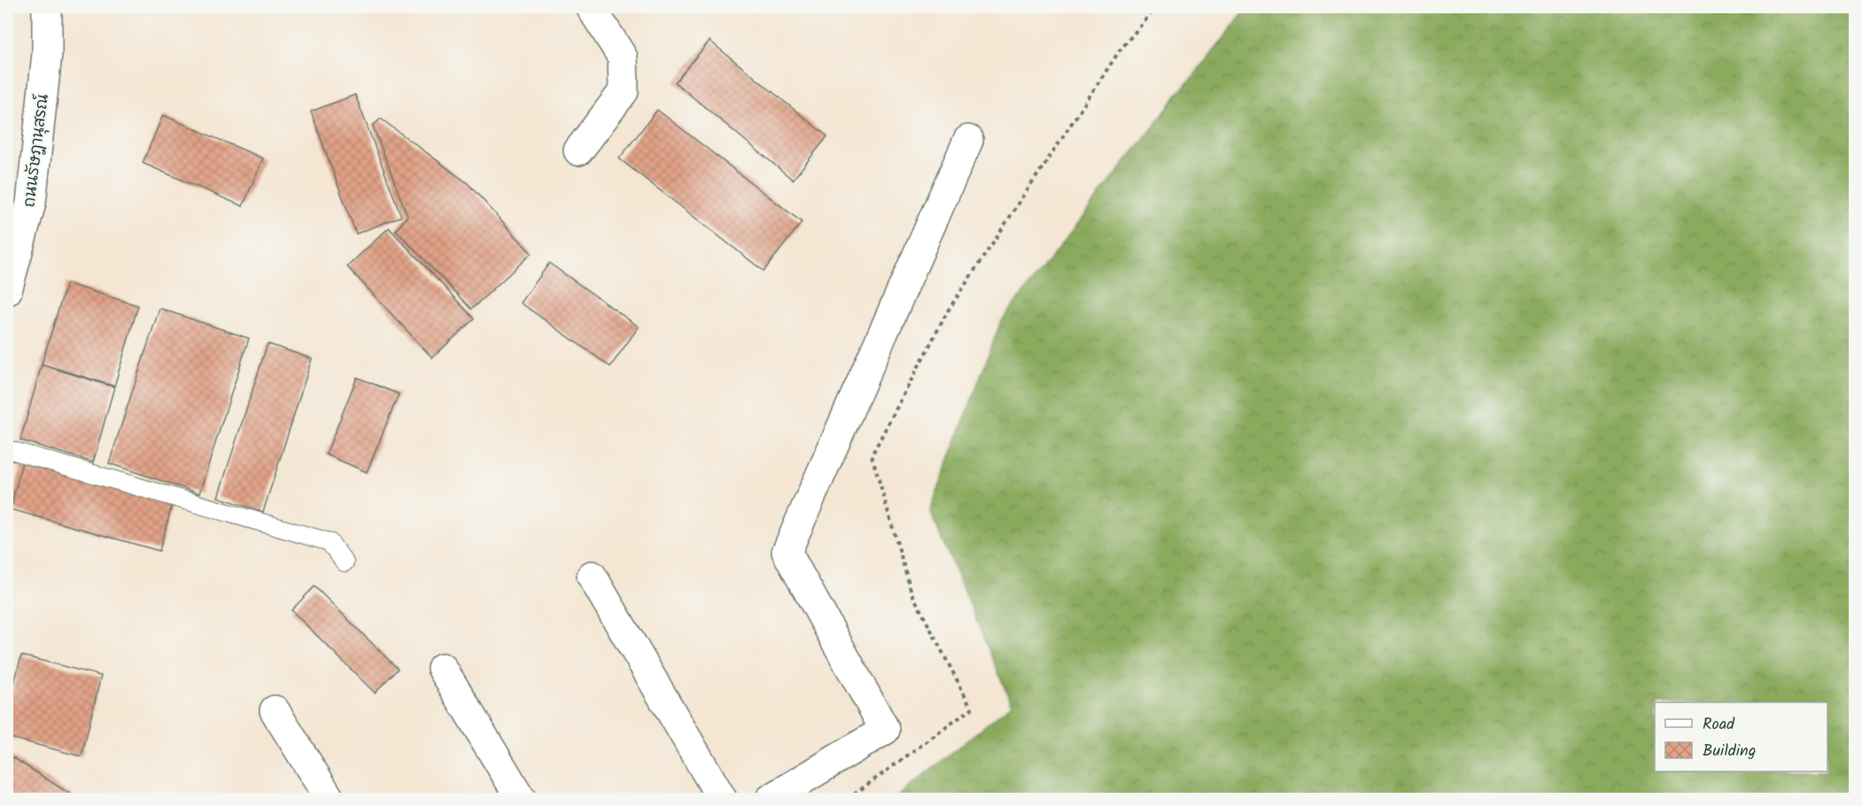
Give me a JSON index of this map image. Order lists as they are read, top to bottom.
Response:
{
  "streets": {
    "street": ["ถนนรัษฎานุสรณ์"]
  },
  "legend": ["Road", "Building"]
}
